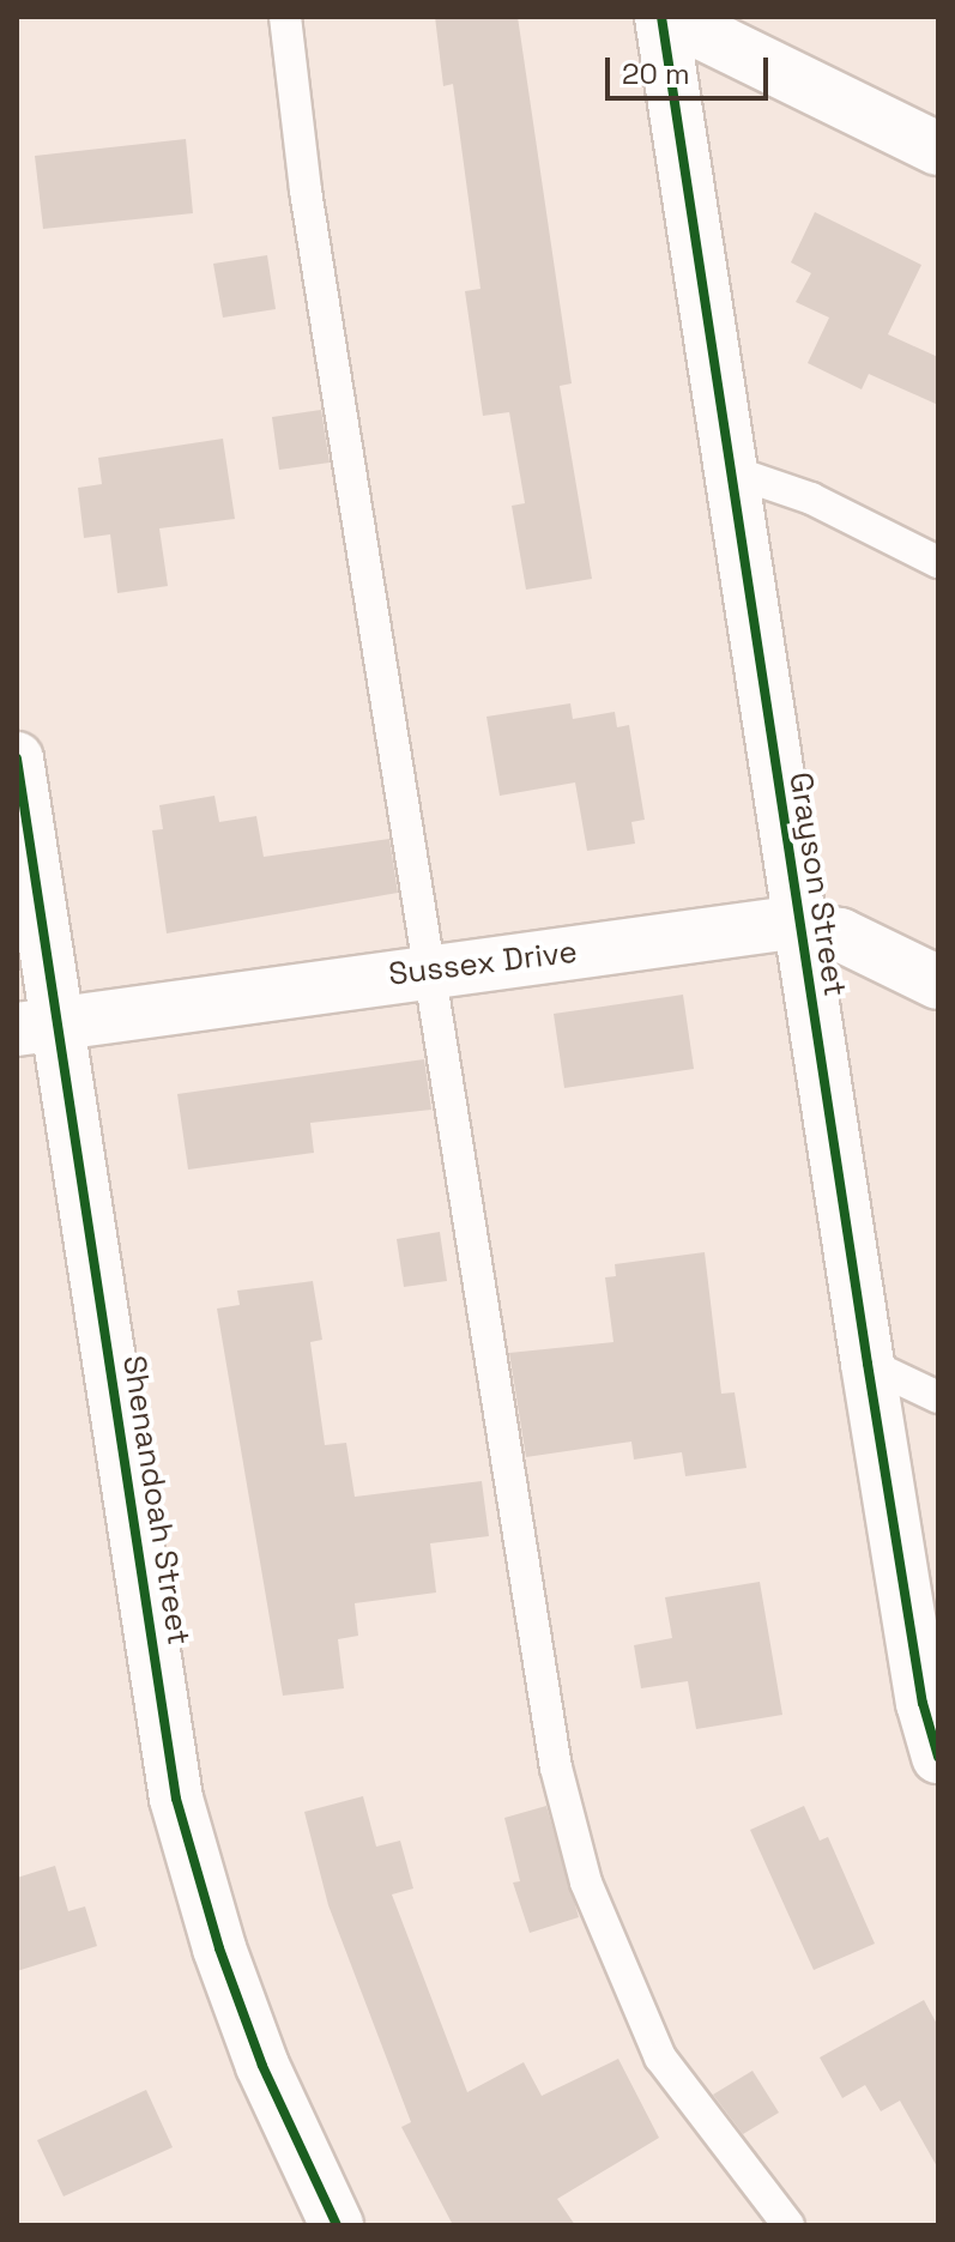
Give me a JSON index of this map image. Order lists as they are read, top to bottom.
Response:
{
  "streets": {
    "street": ["Grayson Street", "Sussex Drive", "Shenandoah Street"]
  },
  "crossings": [
    ["Grayson Street", "Sussex Drive"],
    ["Sussex Drive", "Shenandoah Street"]
  ],
  "scale_bar": "20 m"
}
